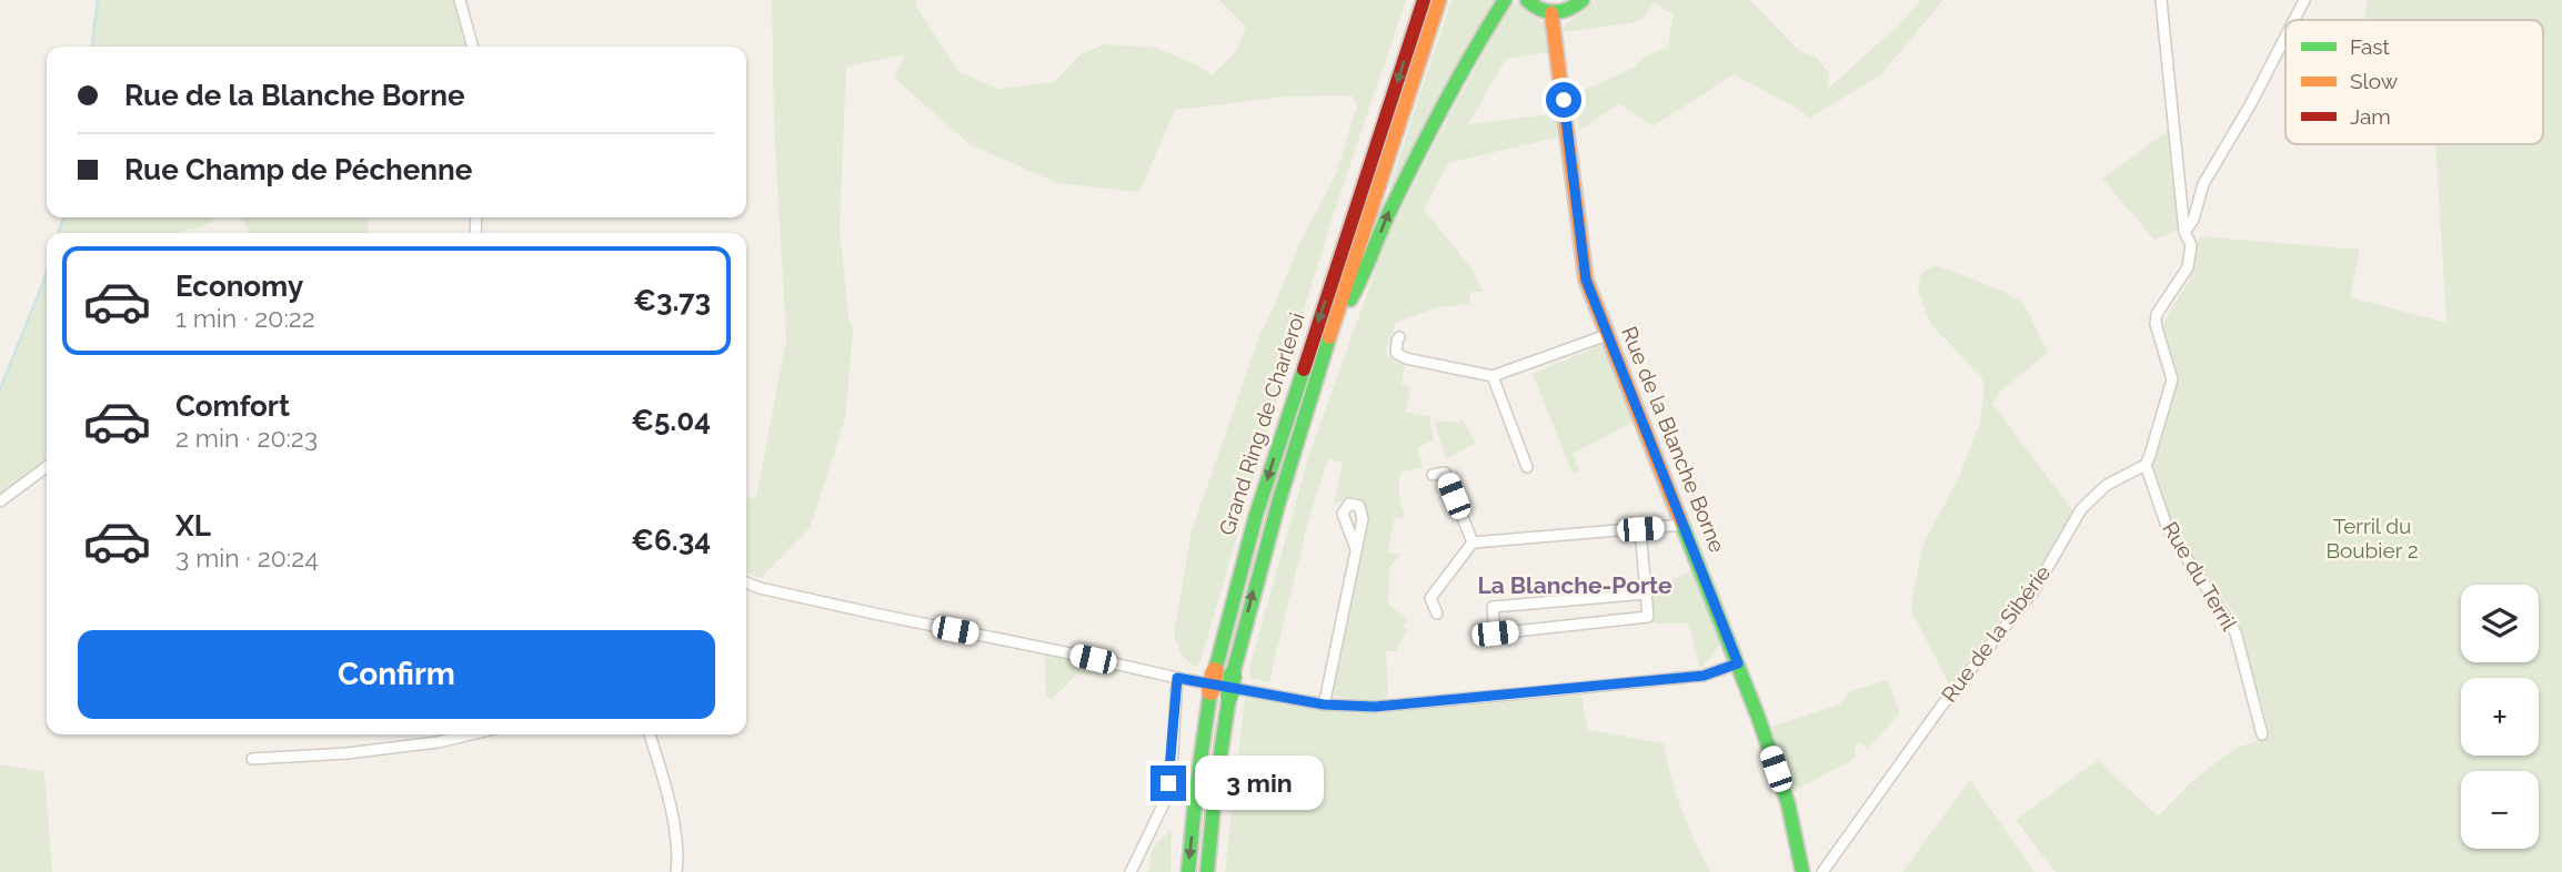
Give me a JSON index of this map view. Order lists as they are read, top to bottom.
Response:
{
  "streets": {
    "main road": ["Grand Ring de Charleroi", "Rue de la Blanche Borne"],
    "street": ["Rue du Terril", "Rue de la Sibérie"]
  },
  "crossings": [
    ["Rue du Terril", "Rue de la Sibérie"]
  ],
  "districts": ["La Blanche-Porte"],
  "parks": ["Terril du Boubier 2"],
  "legend": ["Fast", "Slow", "Jam"],
  "page": {
    "banner": ["Rue de la Blanche Borne", "Rue Champ de Péchenne"],
    "list": [
      {
        "name": "Economy",
        "note": "1 min · 20:22",
        "value": "€3.73"
      },
      {
        "name": "Comfort",
        "note": "2 min · 20:23",
        "value": "€5.04"
      },
      {
        "name": "XL",
        "note": "3 min · 20:24",
        "value": "€6.34"
      }
    ],
    "map_buttons": ["+", "−"],
    "buttons": "Confirm",
    "bubble": "3 min"
  }
}
